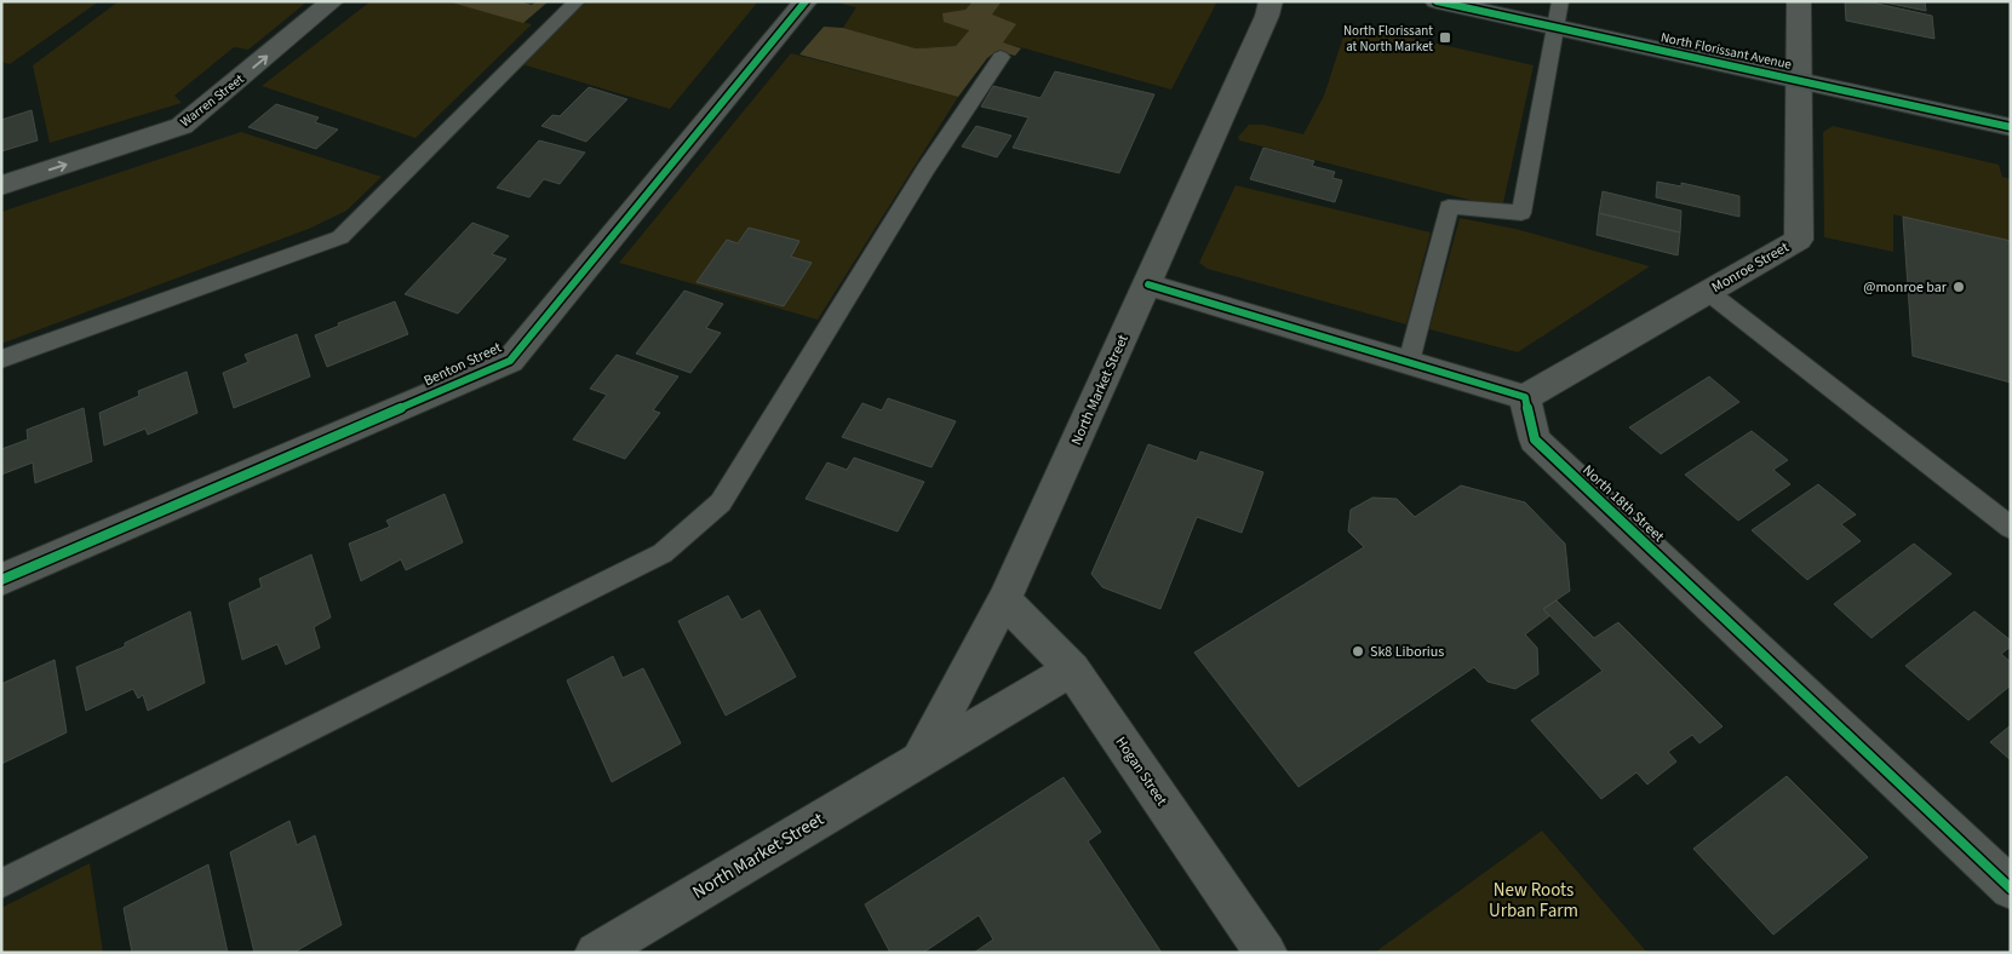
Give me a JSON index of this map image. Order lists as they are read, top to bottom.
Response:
{
  "streets": {
    "main road": ["North Florissant Avenue"],
    "street": [
      "Warren Street",
      "Monroe Street",
      "Benton Street",
      "North Market Street",
      "North 18th Street",
      "Hogan Street"
    ]
  },
  "crossings": [
    ["North Florissant Avenue", "Monroe Street"],
    ["Monroe Street", "North 18th Street"],
    ["North Market Street", "Hogan Street"]
  ],
  "one_way": ["Warren Street"],
  "parks": ["New Roots Urban Farm"],
  "places": {
    "transit": ["North Florissant at North Market"],
    "other": ["@monroe bar", "Sk8 Liborius"]
  }
}
